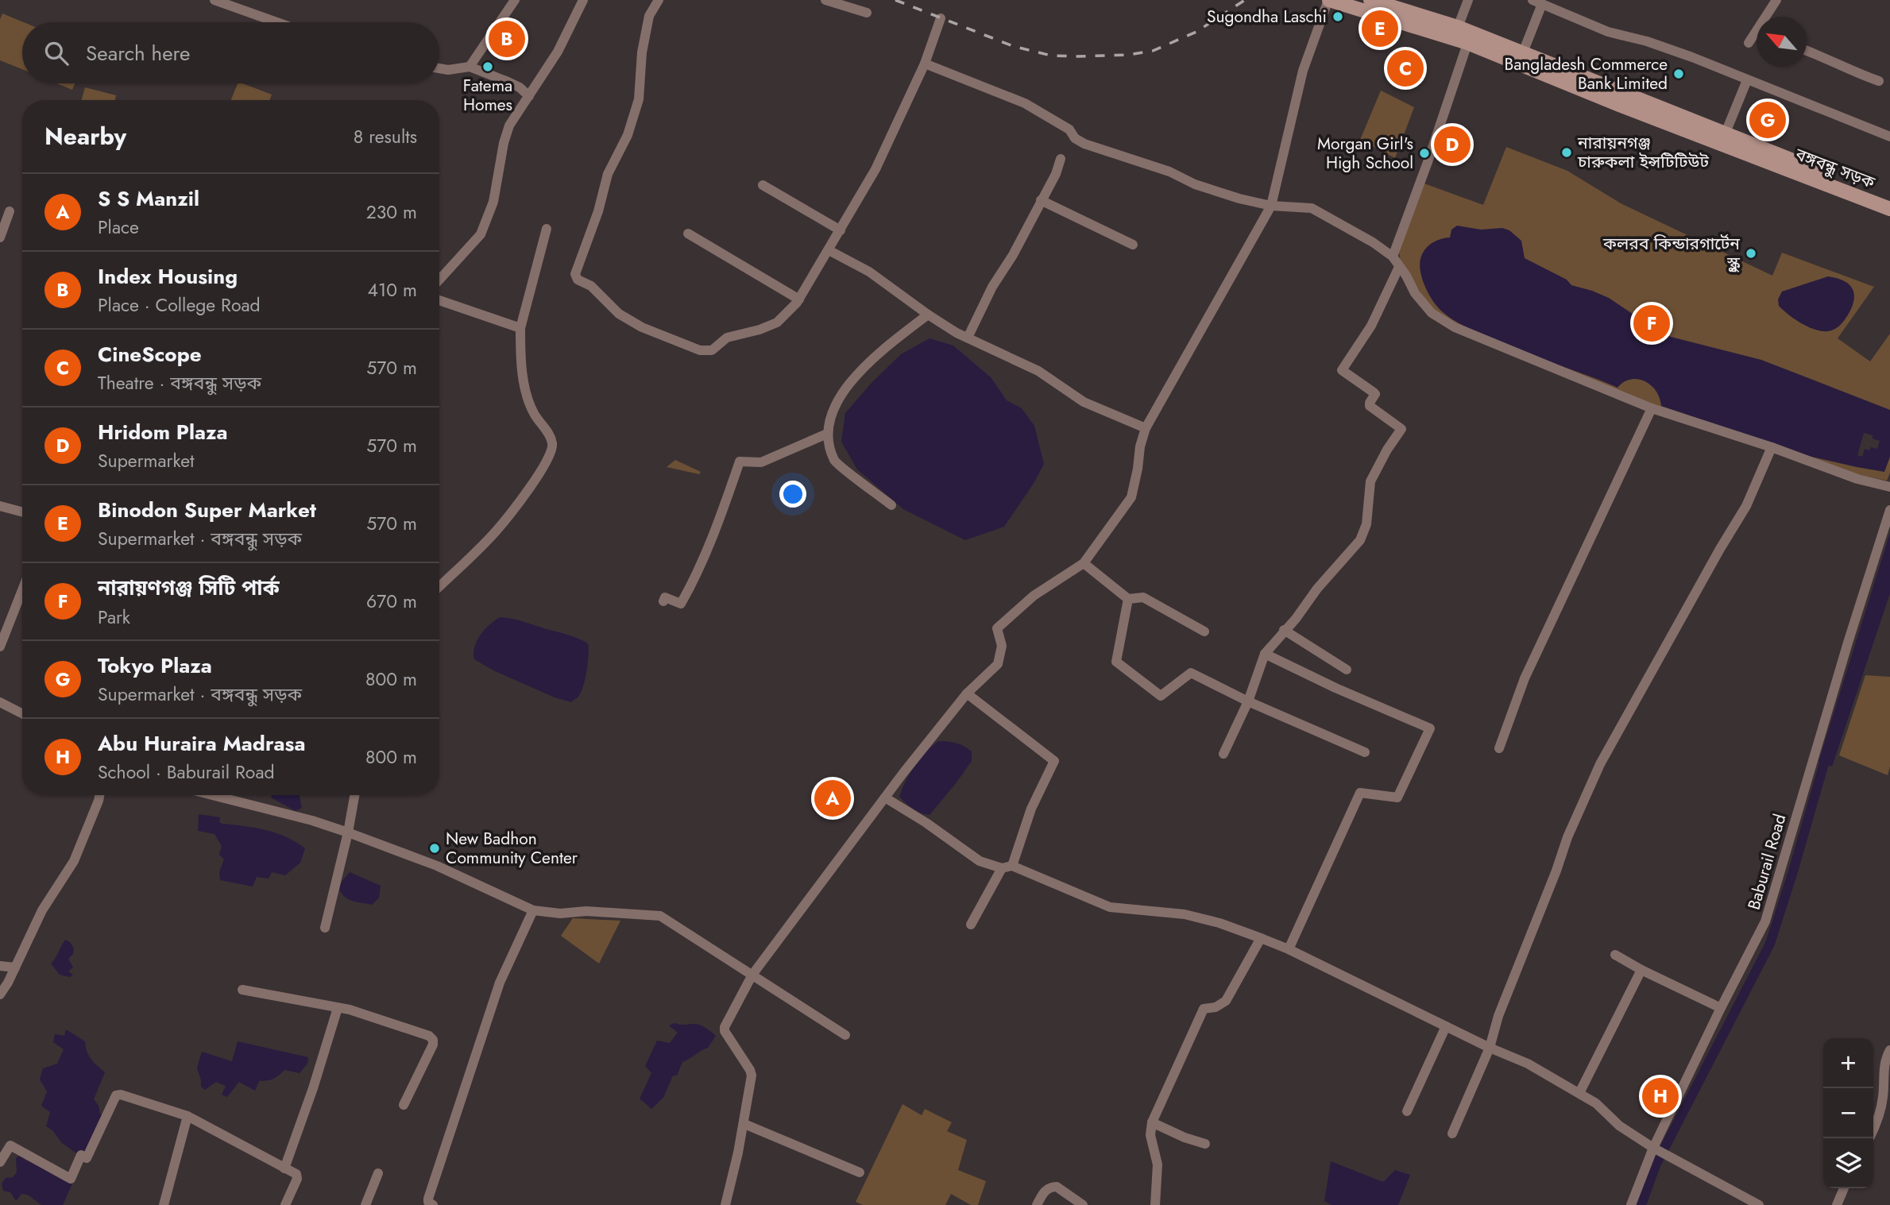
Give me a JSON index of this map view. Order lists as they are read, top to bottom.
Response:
{
  "streets": {
    "main road": ["বঙ্গবন্ধু সড়ক"],
    "street": ["Baburail Road"]
  },
  "places": [
    "Sugondha Laschi",
    "Fatema Homes",
    "Bangladesh Commerce Bank Limited",
    "নারায়নগঞ্জ চারুকলা ইন্সটিটিউট",
    "Morgan Girl's High School",
    "কলরব কিন্ডারগার্টেন স্কুল",
    "New Badhon Community Center"
  ],
  "north": "top left",
  "page": {
    "pins": [
      "E",
      "B",
      "C",
      "G",
      "D",
      "F",
      "A",
      "H"
    ],
    "search": "Search here",
    "heading": ["Nearby", "8 results"],
    "list": [
      {
        "mark": "A",
        "name": "S S Manzil",
        "note": "Place",
        "value": "230 m"
      },
      {
        "mark": "B",
        "name": "Index Housing",
        "note": "Place · College Road",
        "value": "410 m"
      },
      {
        "mark": "C",
        "name": "CineScope",
        "note": "Theatre · বঙ্গবন্ধু সড়ক",
        "value": "570 m"
      },
      {
        "mark": "D",
        "name": "Hridom Plaza",
        "note": "Supermarket",
        "value": "570 m"
      },
      {
        "mark": "E",
        "name": "Binodon Super Market",
        "note": "Supermarket · বঙ্গবন্ধু সড়ক",
        "value": "570 m"
      },
      {
        "mark": "F",
        "name": "নারায়ণগঞ্জ সিটি পার্ক",
        "note": "Park",
        "value": "670 m"
      },
      {
        "mark": "G",
        "name": "Tokyo Plaza",
        "note": "Supermarket · বঙ্গবন্ধু সড়ক",
        "value": "800 m"
      },
      {
        "mark": "H",
        "name": "Abu Huraira Madrasa",
        "note": "School · Baburail Road",
        "value": "800 m"
      }
    ],
    "map_buttons": ["+", "−"]
  }
}
